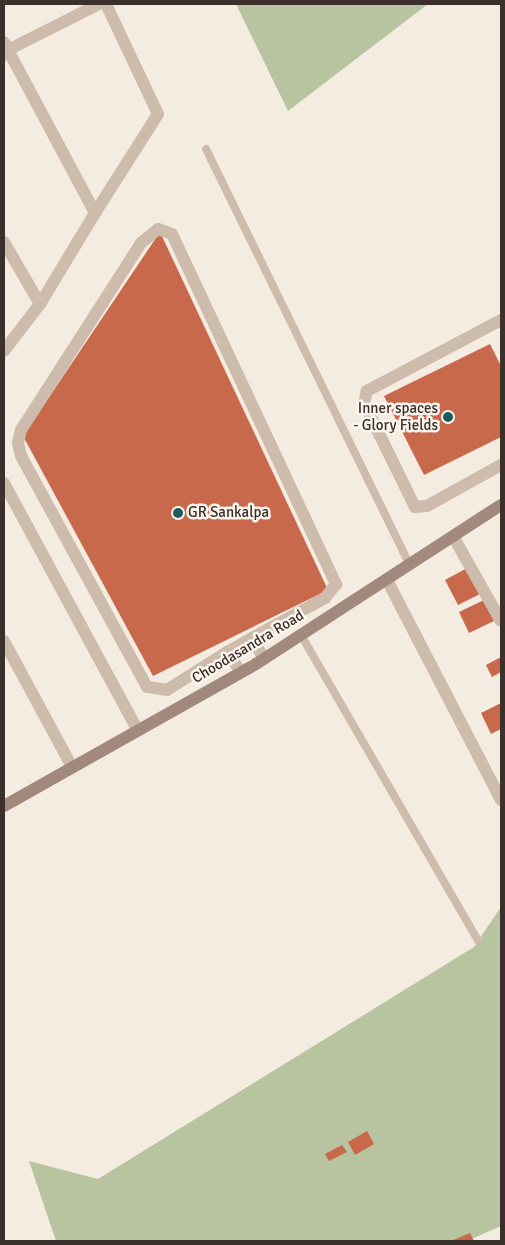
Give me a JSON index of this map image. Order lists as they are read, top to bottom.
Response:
{
  "streets": {
    "street": ["Choodasandra Road"]
  },
  "places": ["Inner spaces - Glory Fields", "GR Sankalpa"]
}
